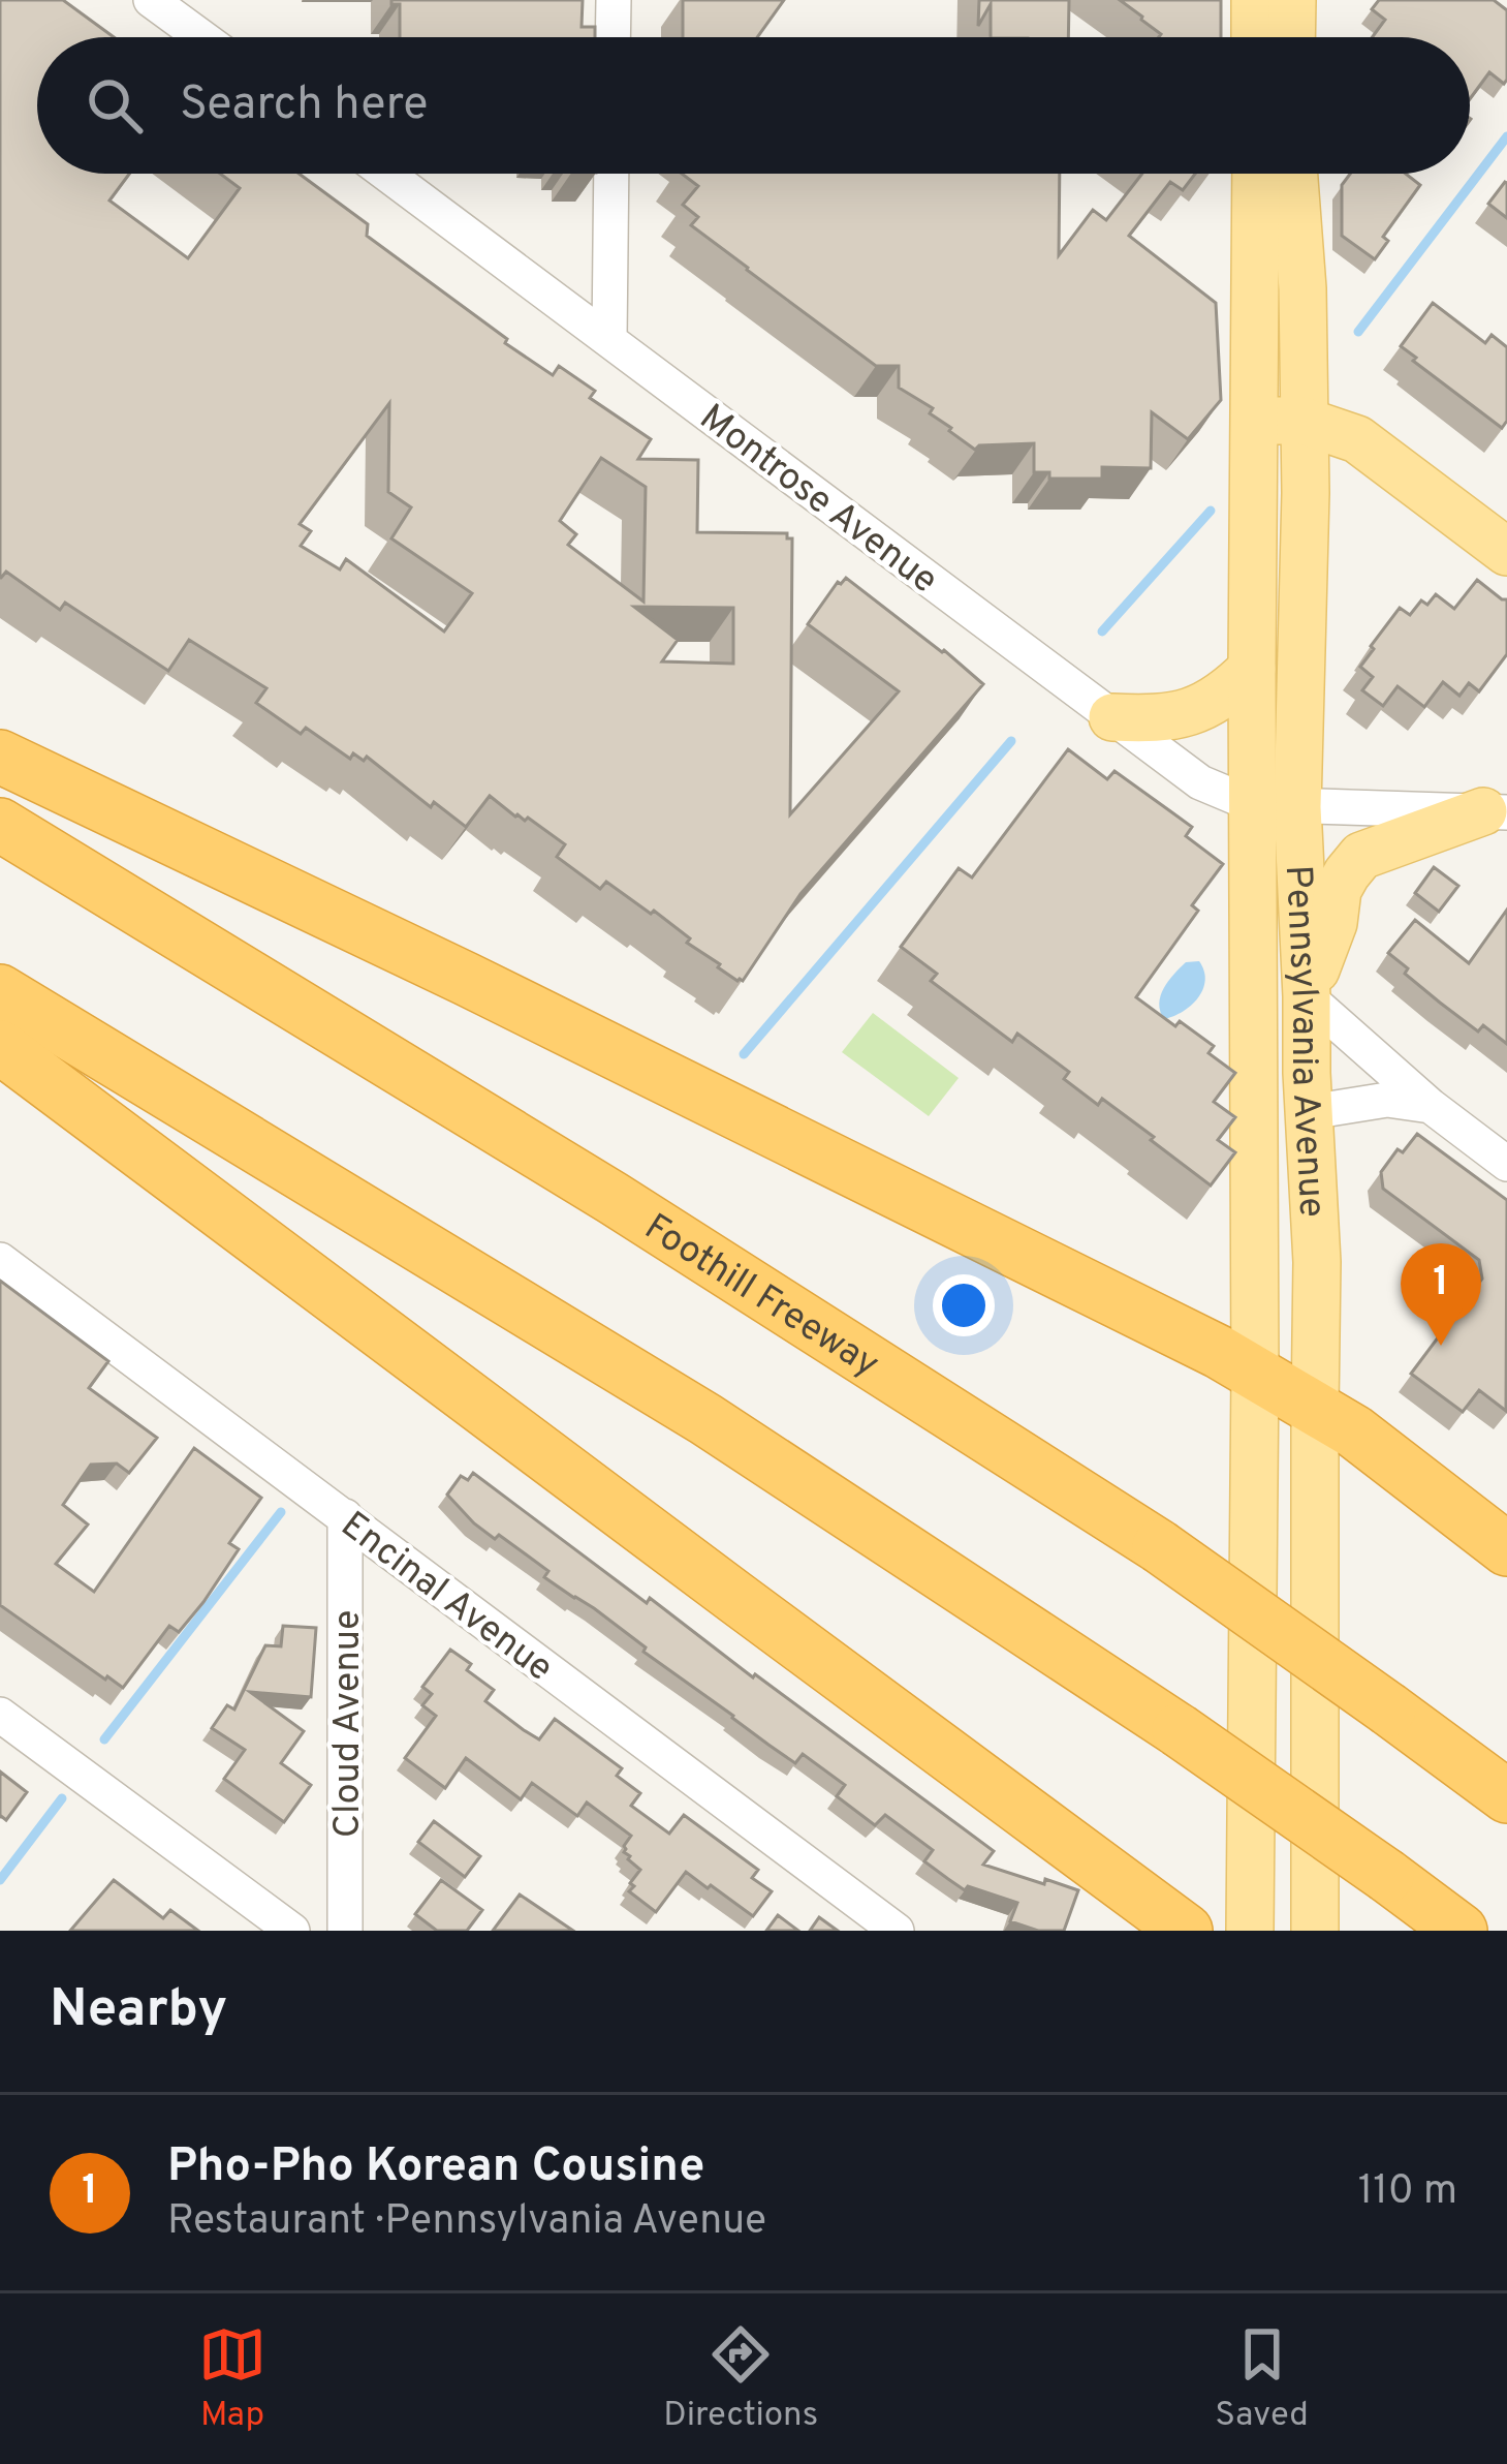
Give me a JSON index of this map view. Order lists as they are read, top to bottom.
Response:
{
  "streets": {
    "highway": ["Foothill Freeway"],
    "main road": ["Pennsylvania Avenue"],
    "street": ["Montrose Avenue", "Encinal Avenue", "Cloud Avenue"]
  },
  "crossings": [
    ["Montrose Avenue", "Pennsylvania Avenue"],
    ["Encinal Avenue", "Cloud Avenue"]
  ],
  "page": {
    "search": "Search here",
    "pins": "1",
    "heading": "Nearby",
    "list": [
      {
        "mark": "1",
        "name": "Pho-Pho Korean Cousine",
        "note": "Restaurant · Pennsylvania Avenue",
        "value": "110 m"
      }
    ],
    "nav": ["Map", "Directions", "Saved"]
  }
}
